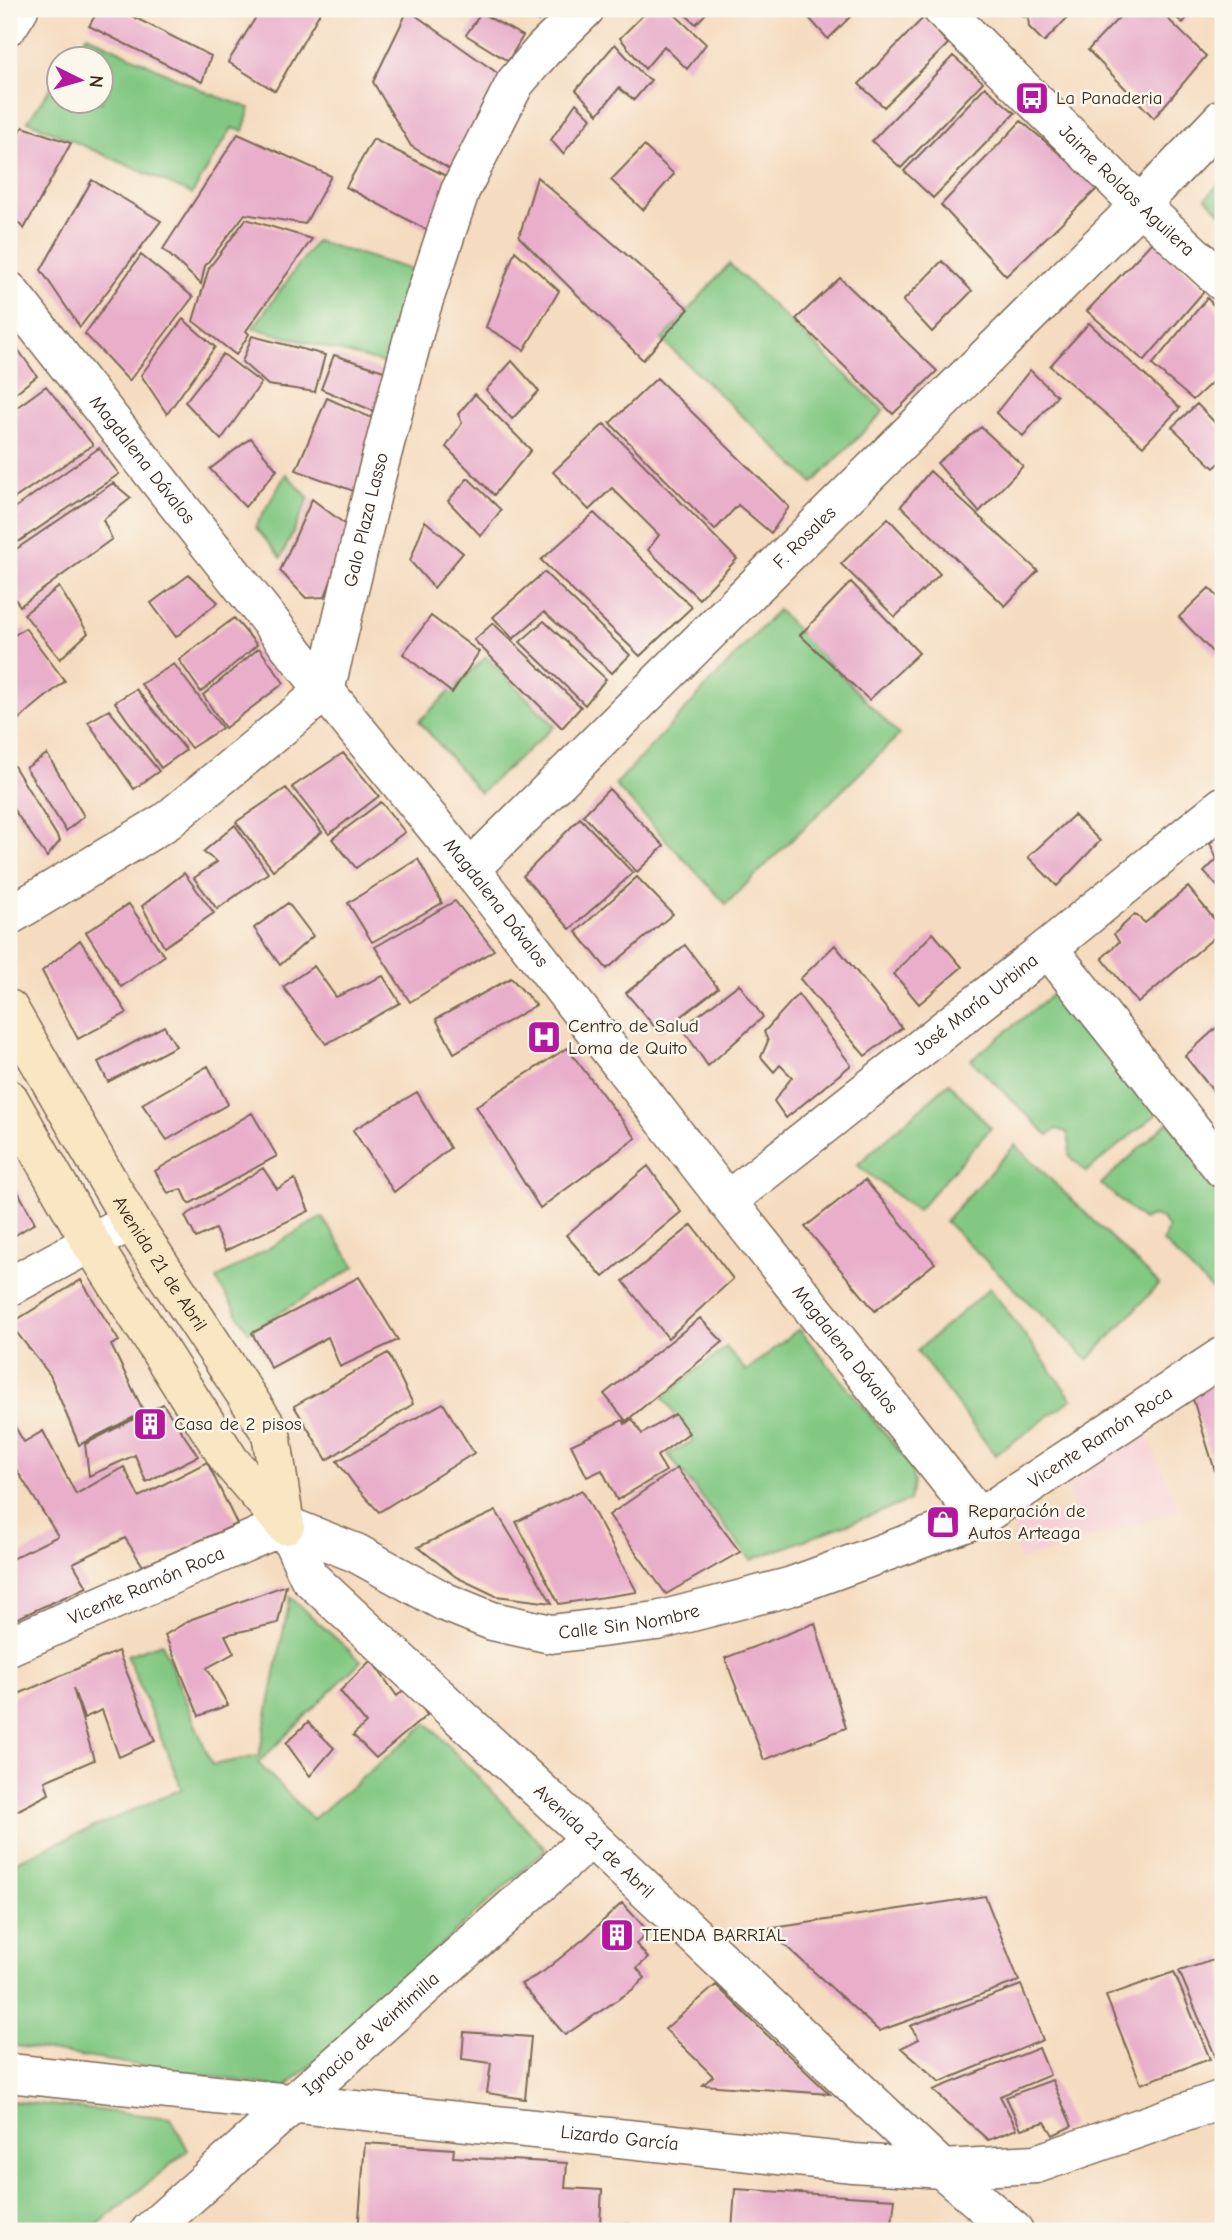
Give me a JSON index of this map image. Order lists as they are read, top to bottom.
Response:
{
  "streets": {
    "main road": ["Avenida 21 de Abril"],
    "street": [
      "Jaime Roldos Aguilera",
      "Magdalena Dávalos",
      "Galo Plaza Lasso",
      "F. Rosales",
      "José María Urbina",
      "Vicente Ramón Roca",
      "Calle Sin Nombre",
      "Ignacio de Veintimilla",
      "Lizardo García"
    ]
  },
  "crossings": [
    ["Jaime Roldos Aguilera", "F. Rosales"],
    ["Magdalena Dávalos", "Galo Plaza Lasso"],
    ["Magdalena Dávalos", "F. Rosales"],
    ["Magdalena Dávalos", "José María Urbina"],
    ["Magdalena Dávalos", "Vicente Ramón Roca"],
    ["Magdalena Dávalos", "Calle Sin Nombre"],
    ["Avenida 21 de Abril", "Vicente Ramón Roca"],
    ["Avenida 21 de Abril", "Calle Sin Nombre"],
    ["Avenida 21 de Abril", "Ignacio de Veintimilla"],
    ["Avenida 21 de Abril", "Lizardo García"],
    ["Vicente Ramón Roca", "Calle Sin Nombre"],
    ["Ignacio de Veintimilla", "Lizardo García"]
  ],
  "places": {
    "bus stop": ["La Panaderia"],
    "hospital": ["Centro de Salud Loma de Quito"],
    "building": ["Casa de 2 pisos", "TIENDA BARRIAL"],
    "shop": ["Reparación de Autos Arteaga"]
  },
  "north": "right"
}
